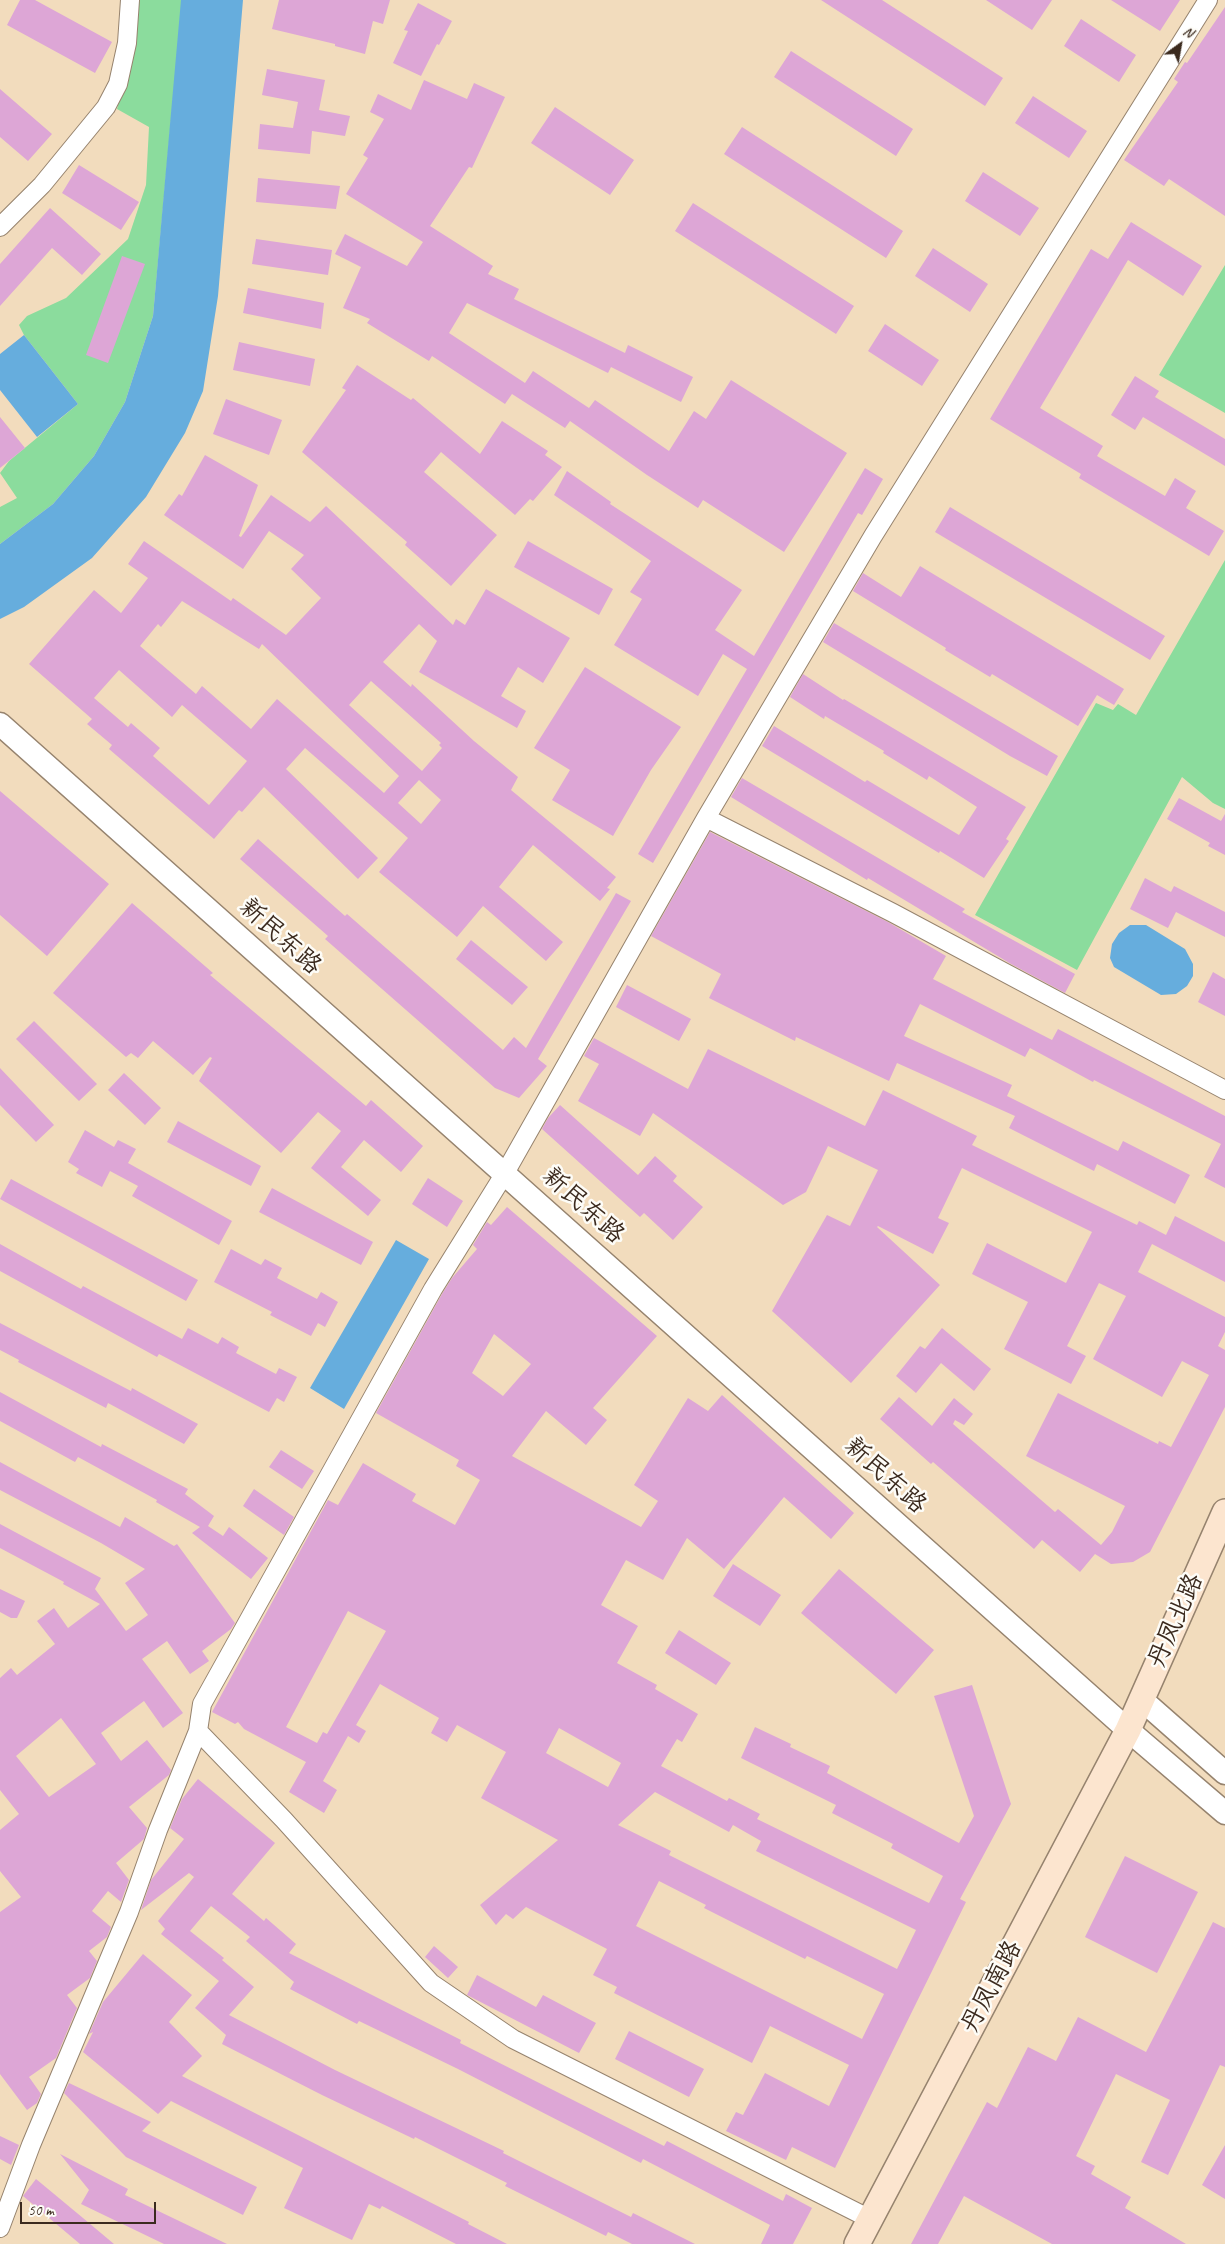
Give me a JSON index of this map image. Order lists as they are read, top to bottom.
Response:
{
  "streets": {
    "main road": ["丹凤北路", "丹凤南路"],
    "street": ["新民东路"]
  },
  "crossings": [
    ["新民东路", "丹凤北路"],
    ["新民东路", "丹凤南路"],
    ["丹凤北路", "丹凤南路"]
  ],
  "scale_bar": "50 m",
  "north": "top right"
}
